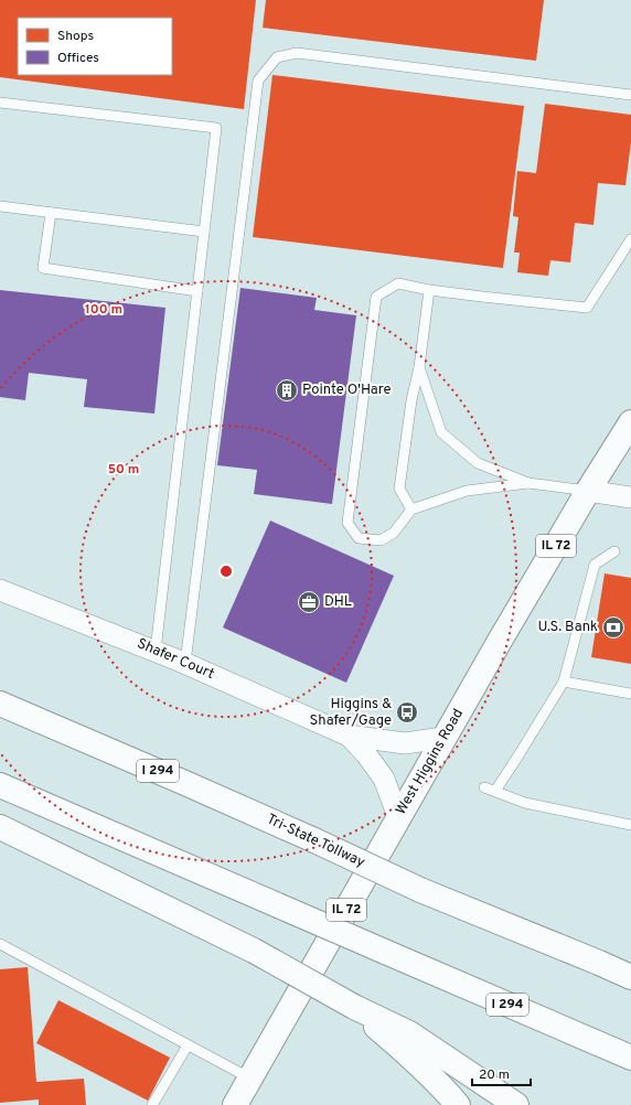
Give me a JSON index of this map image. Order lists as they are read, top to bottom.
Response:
{
  "streets": {
    "main road": [
      "IL 72",
      "West Higgins Road",
      "I 294",
      "Tri-State Tollway"
    ],
    "street": ["Shafer Court"]
  },
  "crossings": [
    ["Shafer Court", "West Higgins Road"]
  ],
  "places": {
    "building": ["Pointe O'Hare"],
    "office": ["DHL"],
    "bank": ["U.S. Bank"],
    "bus stop": ["Higgins & Shafer/Gage"]
  },
  "legend": ["Shops", "Offices"],
  "scale_bar": "20 m",
  "rings": ["100 m", "50 m"]
}
